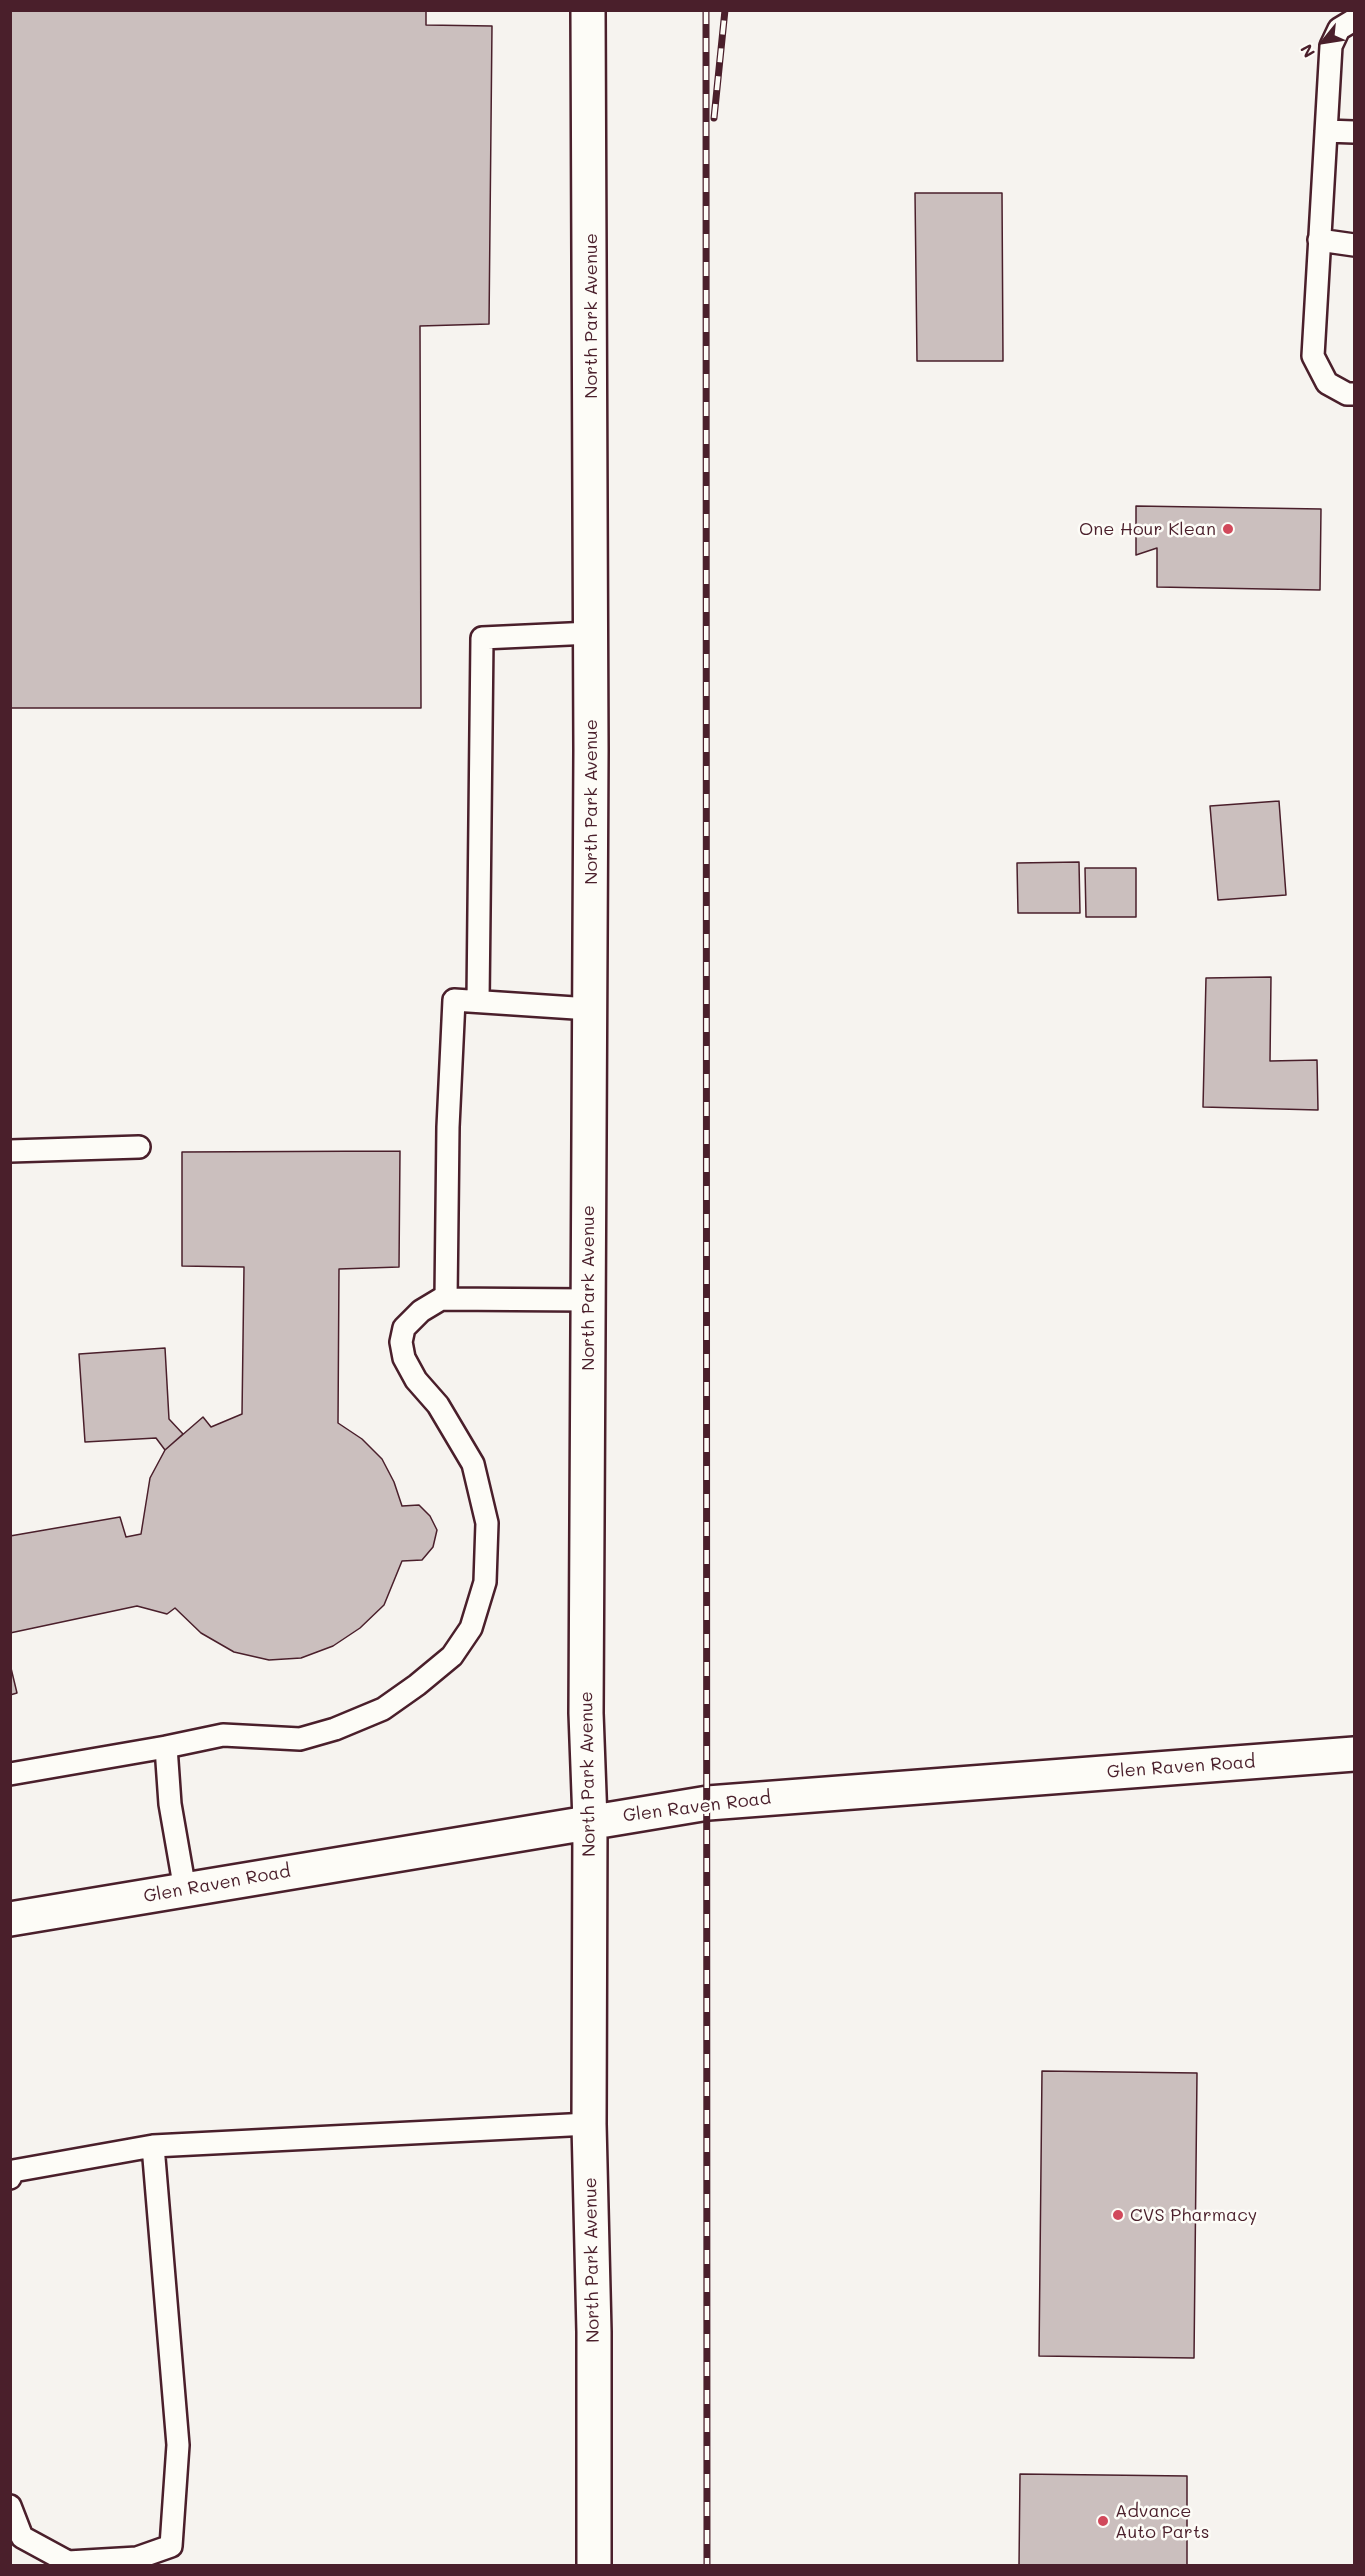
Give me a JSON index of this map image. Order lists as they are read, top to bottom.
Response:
{
  "streets": {
    "street": ["North Park Avenue", "Glen Raven Road"]
  },
  "crossings": [
    ["North Park Avenue", "Glen Raven Road"]
  ],
  "places": ["One Hour Klean", "CVS Pharmacy", "Advance Auto Parts"],
  "north": "bottom left"
}
